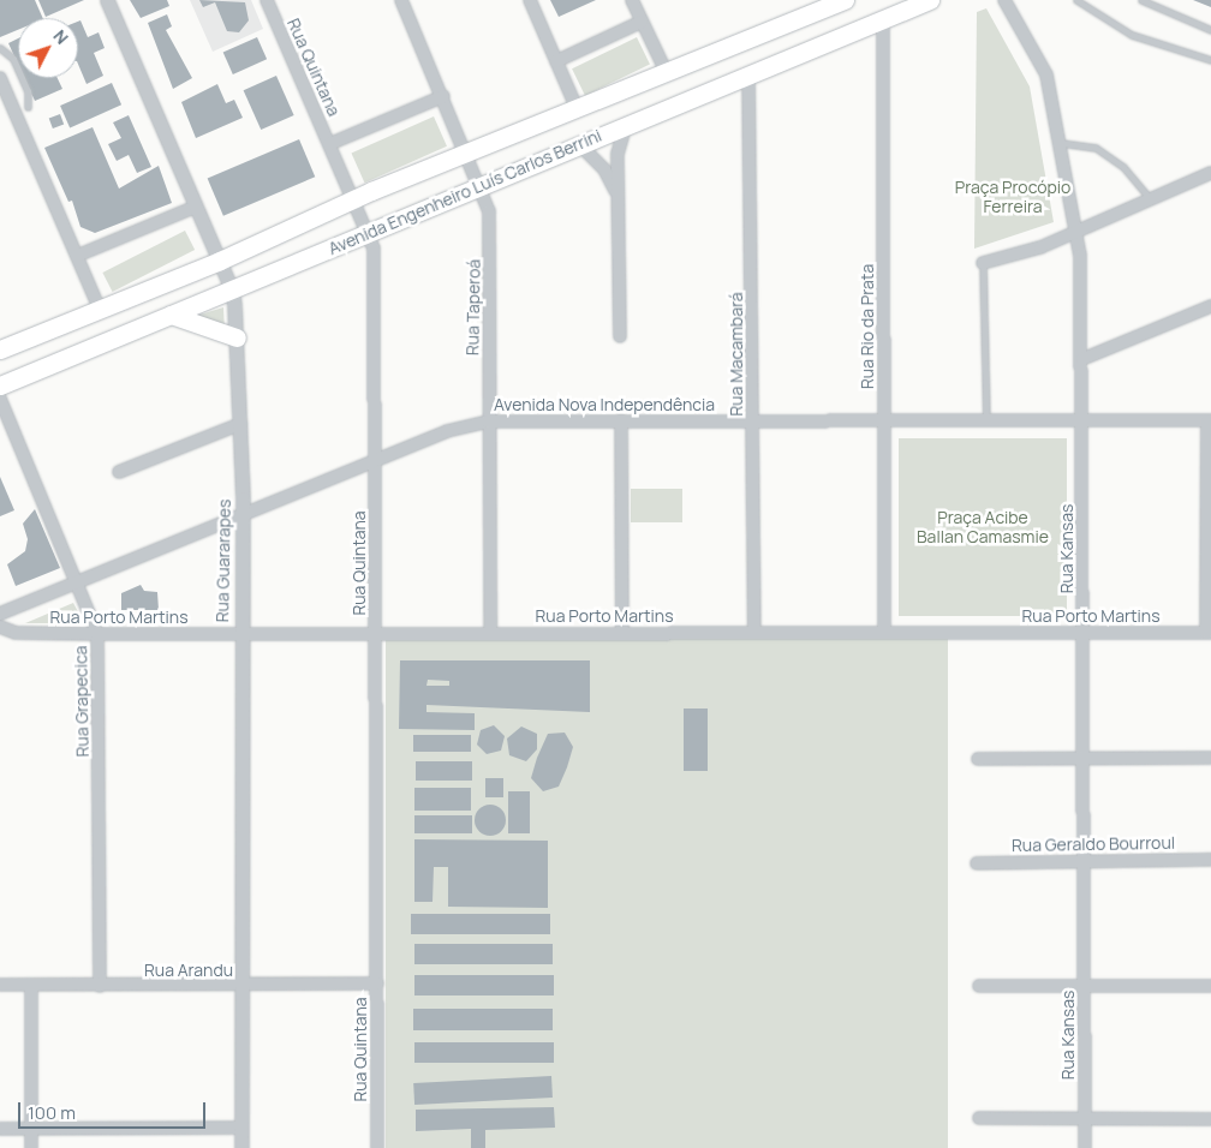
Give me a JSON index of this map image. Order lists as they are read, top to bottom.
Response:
{
  "streets": {
    "main road": ["Avenida Engenheiro Luís Carlos Berrini"],
    "street": [
      "Rua Quintana",
      "Rua Taperoá",
      "Rua Rio da Prata",
      "Rua Macambará",
      "Avenida Nova Independência",
      "Rua Kansas",
      "Rua Guararapes",
      "Rua Porto Martins",
      "Rua Grapecica",
      "Rua Geraldo Bourroul",
      "Rua Arandu"
    ]
  },
  "crossings": [
    ["Rua Quintana", "Avenida Engenheiro Luís Carlos Berrini"],
    ["Rua Quintana", "Avenida Nova Independência"],
    ["Rua Quintana", "Rua Porto Martins"],
    ["Rua Quintana", "Rua Arandu"],
    ["Avenida Engenheiro Luís Carlos Berrini", "Rua Taperoá"],
    ["Avenida Engenheiro Luís Carlos Berrini", "Rua Rio da Prata"],
    ["Avenida Engenheiro Luís Carlos Berrini", "Rua Macambará"],
    ["Avenida Engenheiro Luís Carlos Berrini", "Rua Guararapes"],
    ["Rua Taperoá", "Avenida Nova Independência"],
    ["Rua Taperoá", "Rua Porto Martins"],
    ["Rua Rio da Prata", "Avenida Nova Independência"],
    ["Rua Rio da Prata", "Rua Porto Martins"],
    ["Rua Macambará", "Avenida Nova Independência"],
    ["Rua Macambará", "Rua Porto Martins"],
    ["Avenida Nova Independência", "Rua Kansas"],
    ["Avenida Nova Independência", "Rua Guararapes"],
    ["Avenida Nova Independência", "Rua Grapecica"],
    ["Rua Kansas", "Rua Porto Martins"],
    ["Rua Kansas", "Rua Geraldo Bourroul"],
    ["Rua Guararapes", "Rua Porto Martins"],
    ["Rua Guararapes", "Rua Arandu"],
    ["Rua Porto Martins", "Rua Grapecica"],
    ["Rua Grapecica", "Rua Arandu"]
  ],
  "parks": ["Praça Procópio Ferreira", "Praça Acibe Ballan Camasmie"],
  "scale_bar": "100 m",
  "north": "top right"
}
